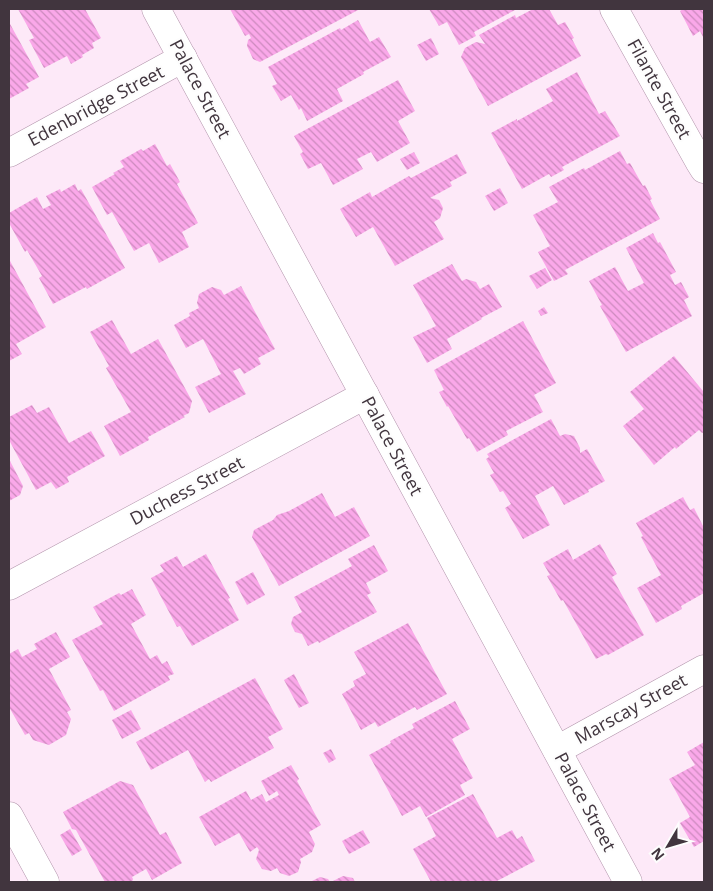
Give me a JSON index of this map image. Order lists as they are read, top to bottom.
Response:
{
  "streets": {
    "street": [
      "Palace Street",
      "Filante Street",
      "Edenbridge Street",
      "Duchess Street",
      "Marscay Street"
    ]
  },
  "crossings": [
    ["Palace Street", "Edenbridge Street"],
    ["Palace Street", "Duchess Street"],
    ["Palace Street", "Marscay Street"]
  ],
  "north": "bottom left"
}
